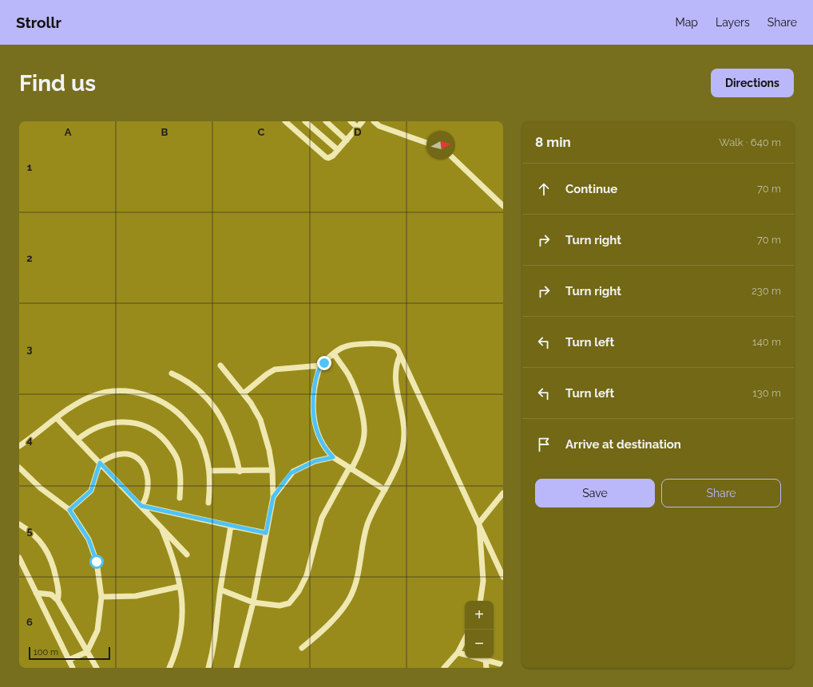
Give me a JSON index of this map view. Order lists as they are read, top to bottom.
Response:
{
  "scale_bar": "100 m",
  "north": "right",
  "page": {
    "header": "Strollr",
    "nav": ["Map", "Layers", "Share"],
    "buttons": [
      "Directions",
      ["Save", "Share"]
    ],
    "title": "Find us",
    "heading": ["8 min", "Walk · 640 m"],
    "list": [
      ["Continue", "70 m"],
      ["Turn right", "70 m"],
      ["Turn right", "230 m"],
      ["Turn left", "140 m"],
      ["Turn left", "130 m"],
      "Arrive at destination"
    ],
    "map_buttons": ["+", "−"],
    "scale": "100 m"
  },
  "grid": {
    "columns": [
      "A",
      "B",
      "C",
      "D"
    ],
    "rows": [
      "1",
      "2",
      "3",
      "4",
      "5",
      "6"
    ]
  }
}
